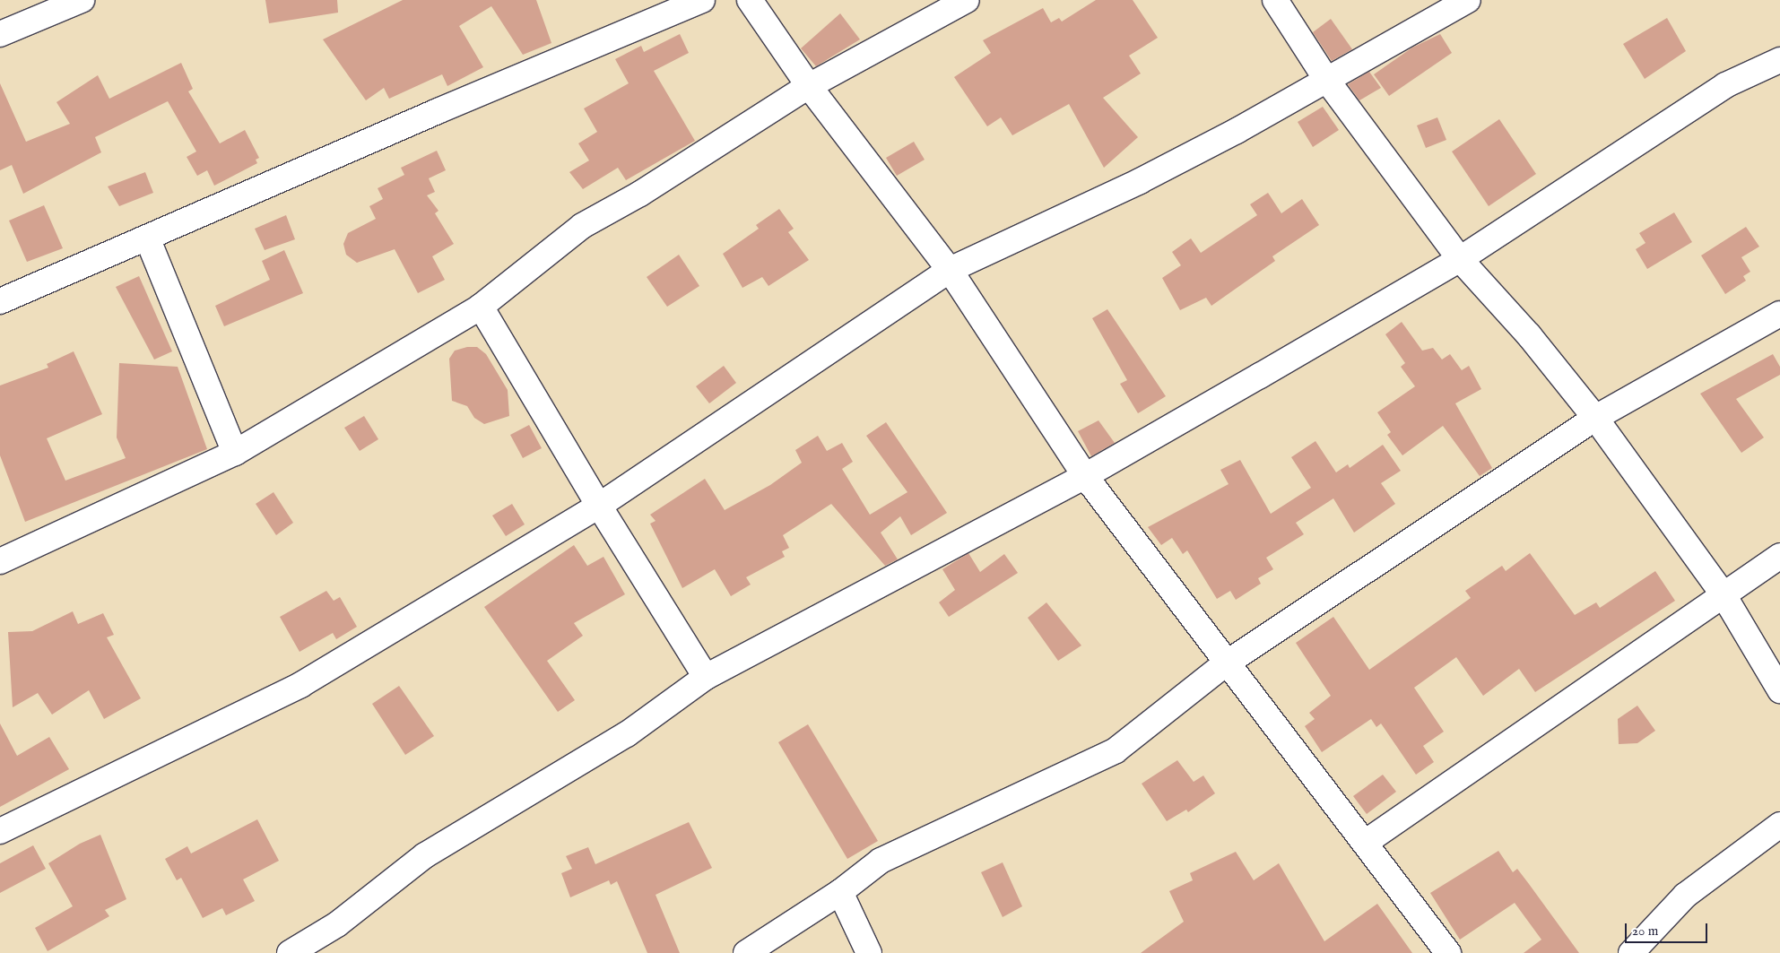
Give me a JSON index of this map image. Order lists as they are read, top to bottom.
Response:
{
  "scale_bar": "20 m"
}
